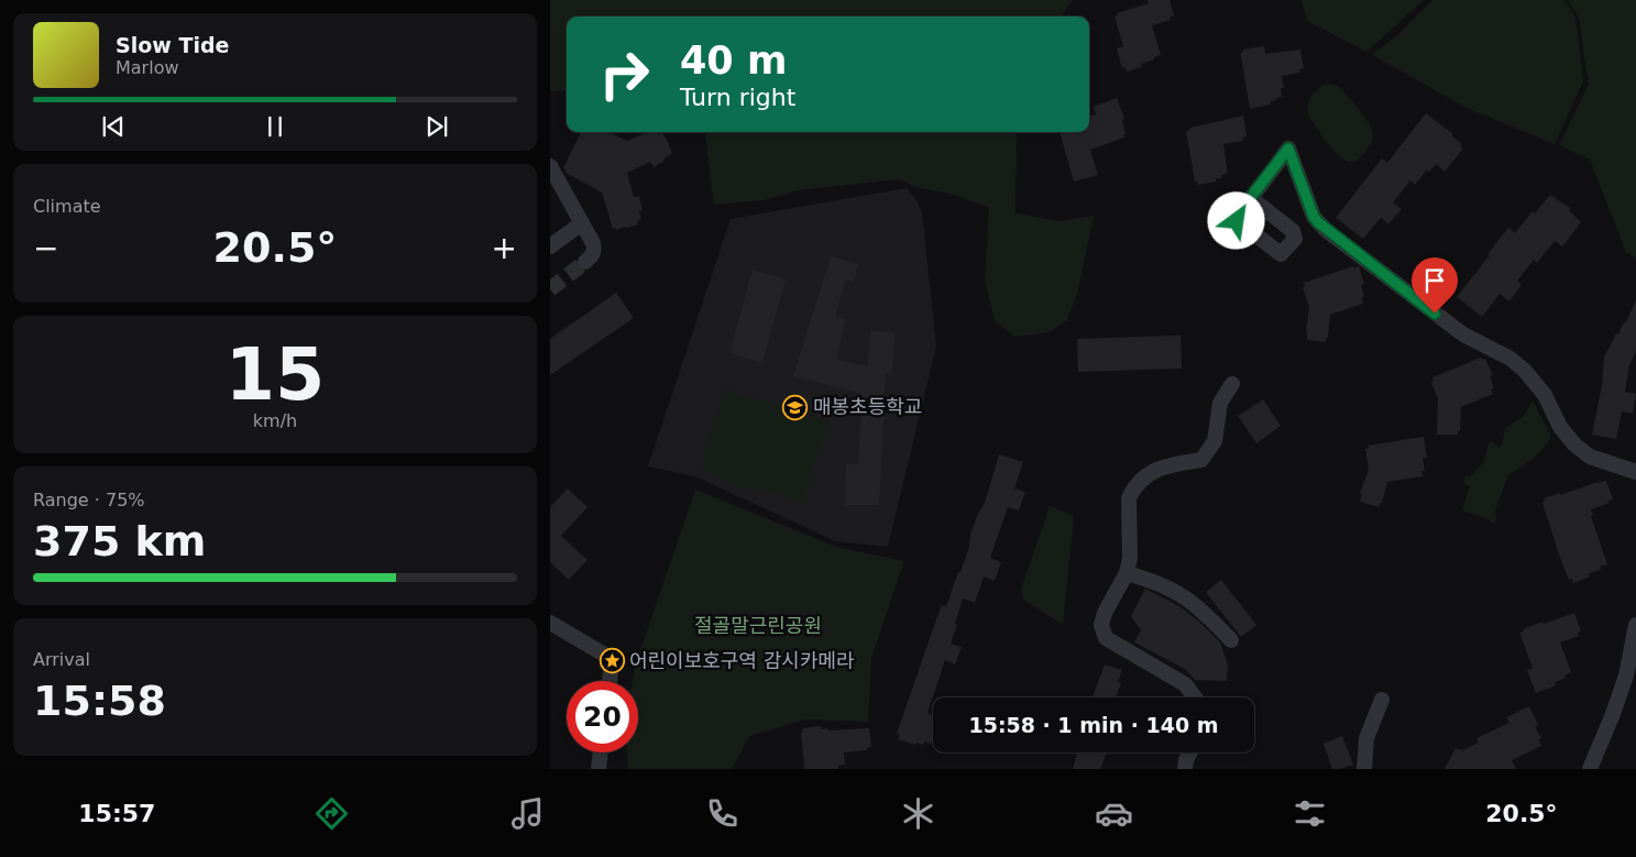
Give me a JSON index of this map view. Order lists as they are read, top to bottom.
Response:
{
  "parks": ["절골말근린공원"],
  "places": {
    "school or university": ["매봉초등학교"],
    "place": ["어린이보호구역 감시카메라"]
  },
  "page": {
    "turn": ["40 m", "Turn right"],
    "song": ["Slow Tide", "Marlow"],
    "tile": [
      "Climate",
      ["15", "km/h"],
      ["Range · 75%", "375 km"],
      ["Arrival", "15:58"]
    ],
    "heat": ["−", "20.5°", "+"],
    "limit": "20",
    "trip": "15:58 · 1 min · 140 m",
    "tabs": ["15:57", "20.5°"]
  }
}
